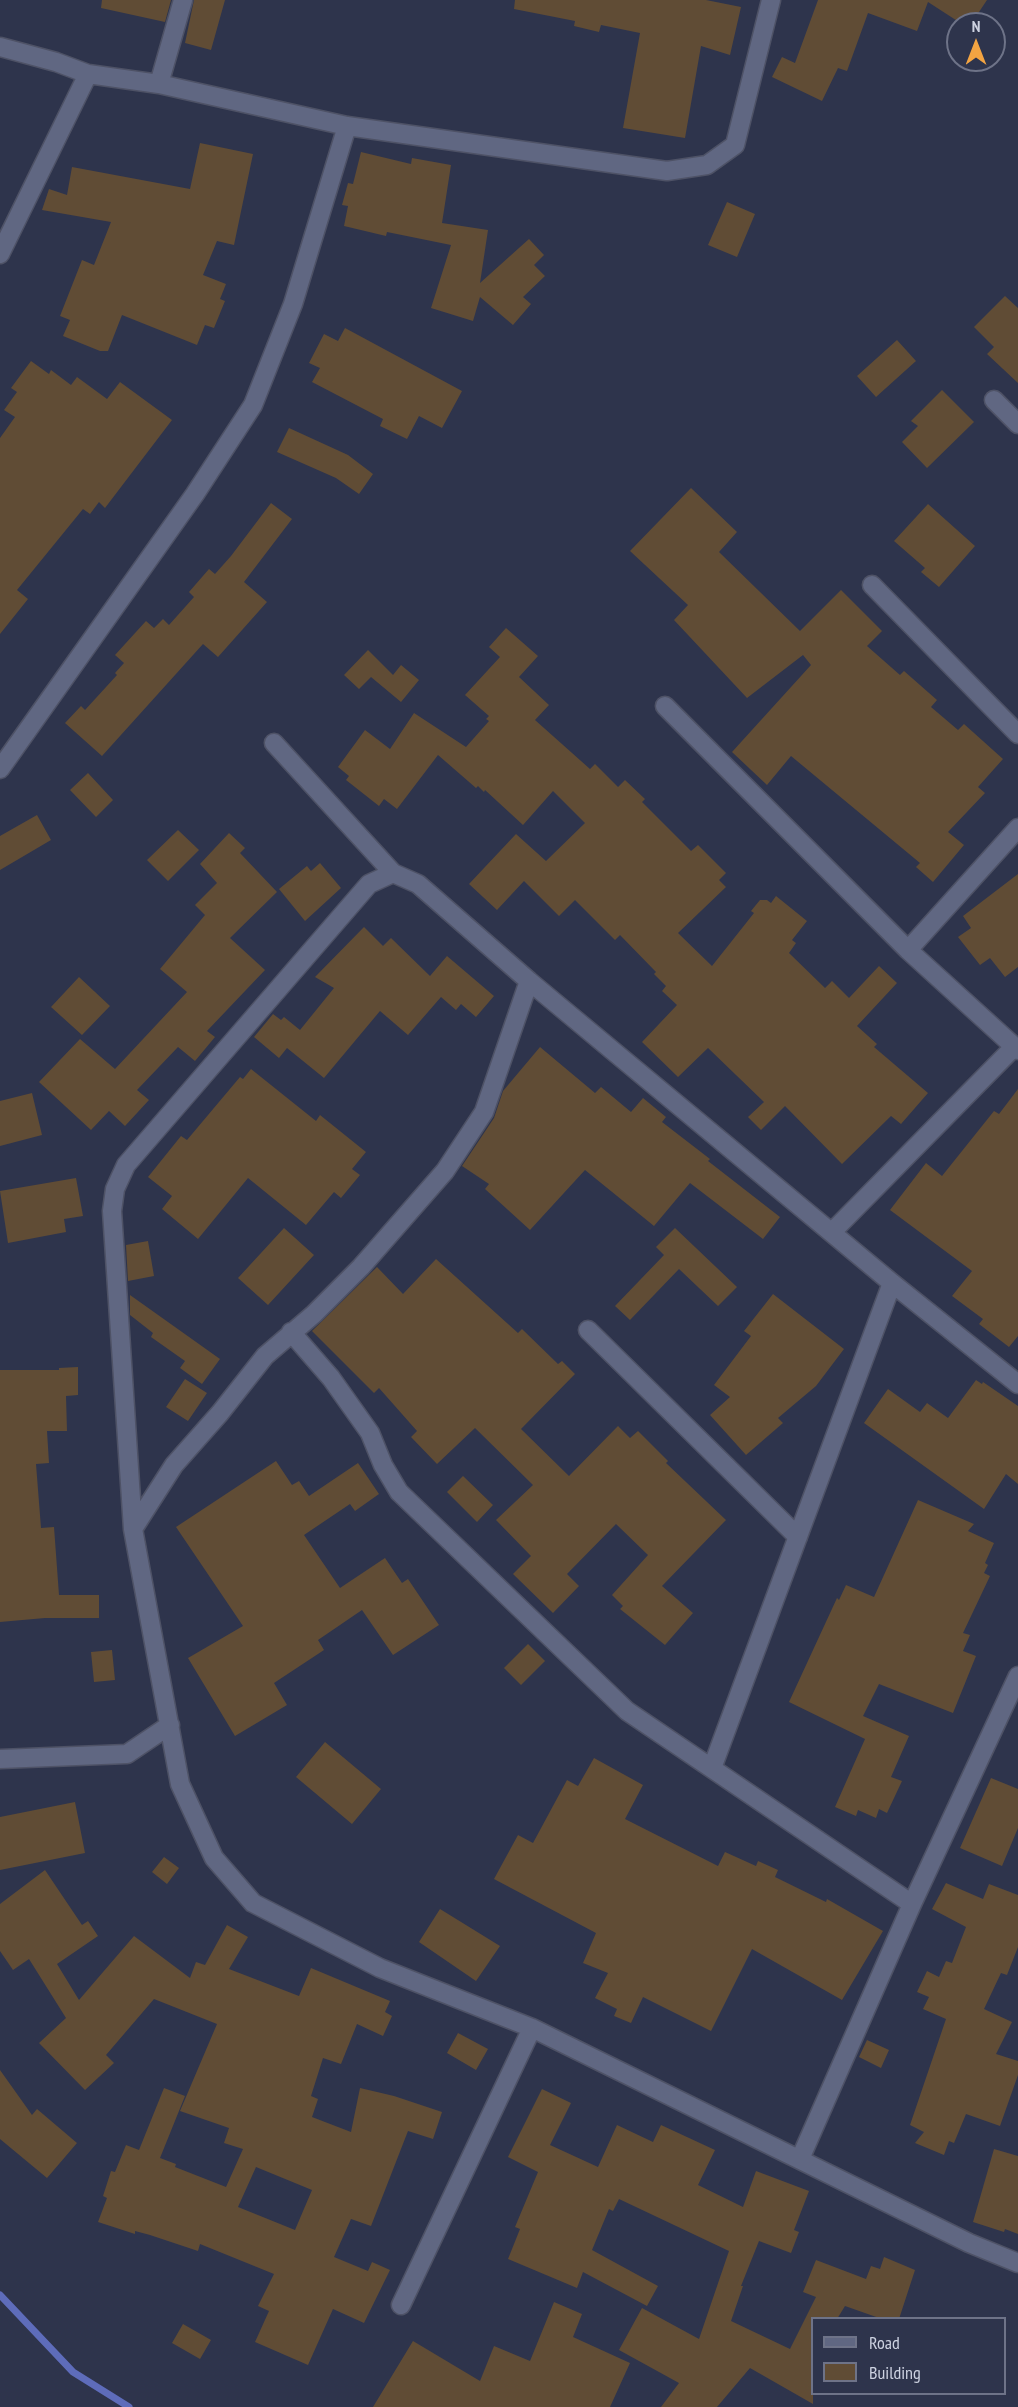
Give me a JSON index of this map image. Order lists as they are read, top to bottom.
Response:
{
  "legend": ["Road", "Building"],
  "north": "top"
}
